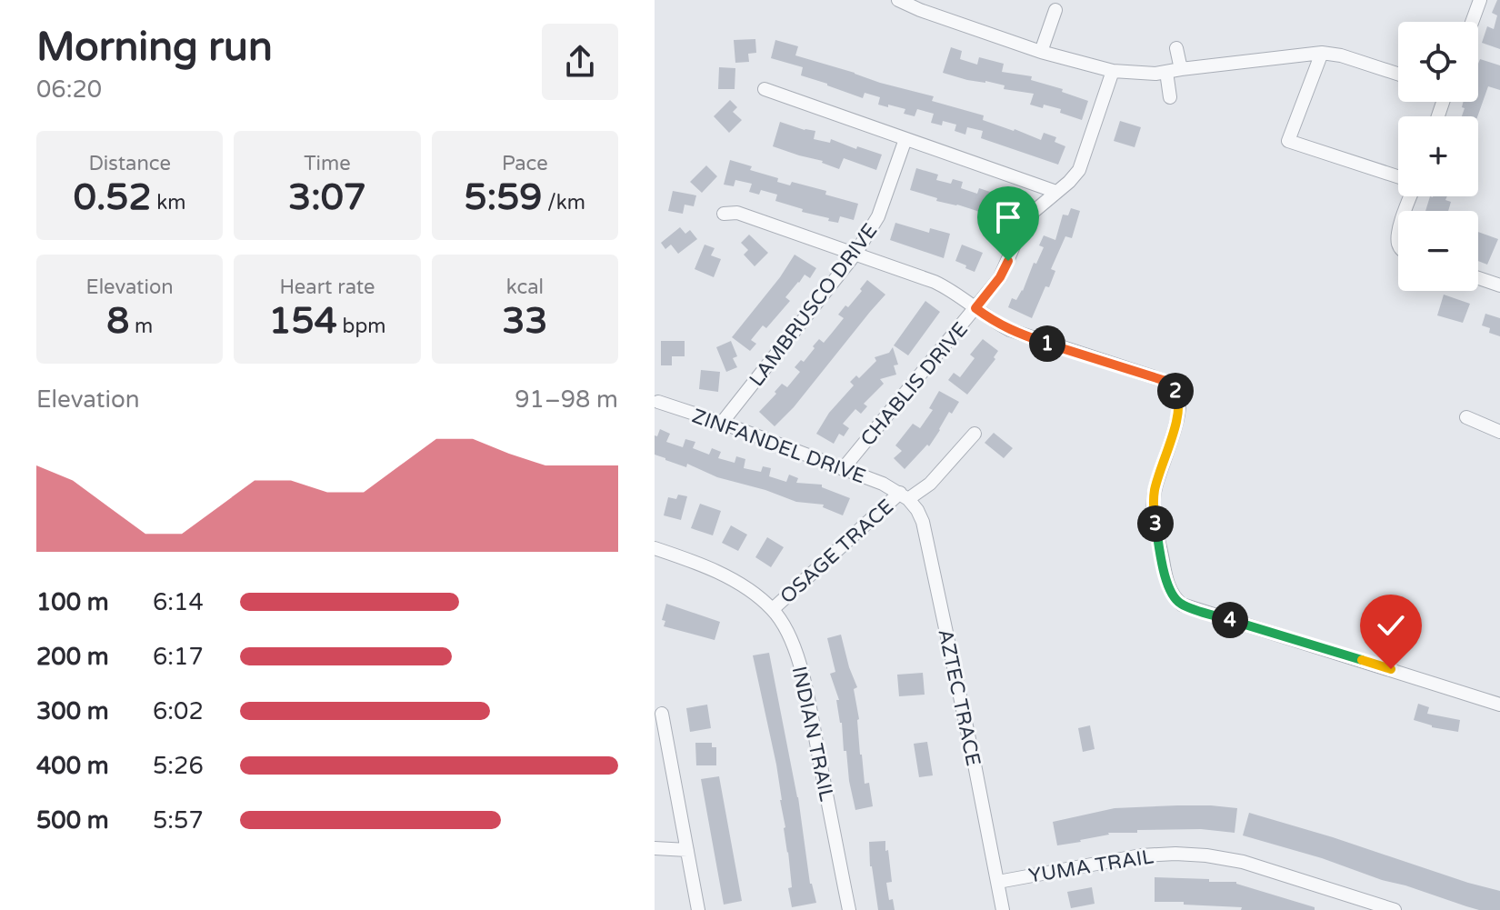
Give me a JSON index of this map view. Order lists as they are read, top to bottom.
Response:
{
  "streets": {
    "street": [
      "LAMBRUSCO DRIVE",
      "CHABLIS DRIVE",
      "ZINFANDEL DRIVE",
      "OSAGE TRACE",
      "AZTEC TRACE",
      "INDIAN TRAIL",
      "YUMA TRAIL"
    ]
  },
  "crossings": [
    ["LAMBRUSCO DRIVE", "ZINFANDEL DRIVE"],
    ["CHABLIS DRIVE", "ZINFANDEL DRIVE"],
    ["ZINFANDEL DRIVE", "OSAGE TRACE"],
    ["ZINFANDEL DRIVE", "AZTEC TRACE"],
    ["OSAGE TRACE", "AZTEC TRACE"],
    ["OSAGE TRACE", "INDIAN TRAIL"],
    ["AZTEC TRACE", "YUMA TRAIL"]
  ],
  "page": {
    "heading": ["Morning run", "06:20"],
    "map_buttons": ["+", "−"],
    "stats": [
      ["Distance", "0.52 km"],
      ["Time", "3:07"],
      ["Pace", "5:59 /km"],
      ["Elevation", "8 m"],
      ["Heart rate", "154 bpm"],
      ["kcal", "33"]
    ],
    "pins": [
      "1",
      "2",
      "3",
      "4"
    ],
    "chart": ["Elevation", "91–98 m"],
    "list": [
      {
        "name": "100 m",
        "note": "6:14"
      },
      {
        "name": "200 m",
        "note": "6:17"
      },
      {
        "name": "300 m",
        "note": "6:02"
      },
      {
        "name": "400 m",
        "note": "5:26"
      },
      {
        "name": "500 m",
        "note": "5:57"
      }
    ]
  }
}
